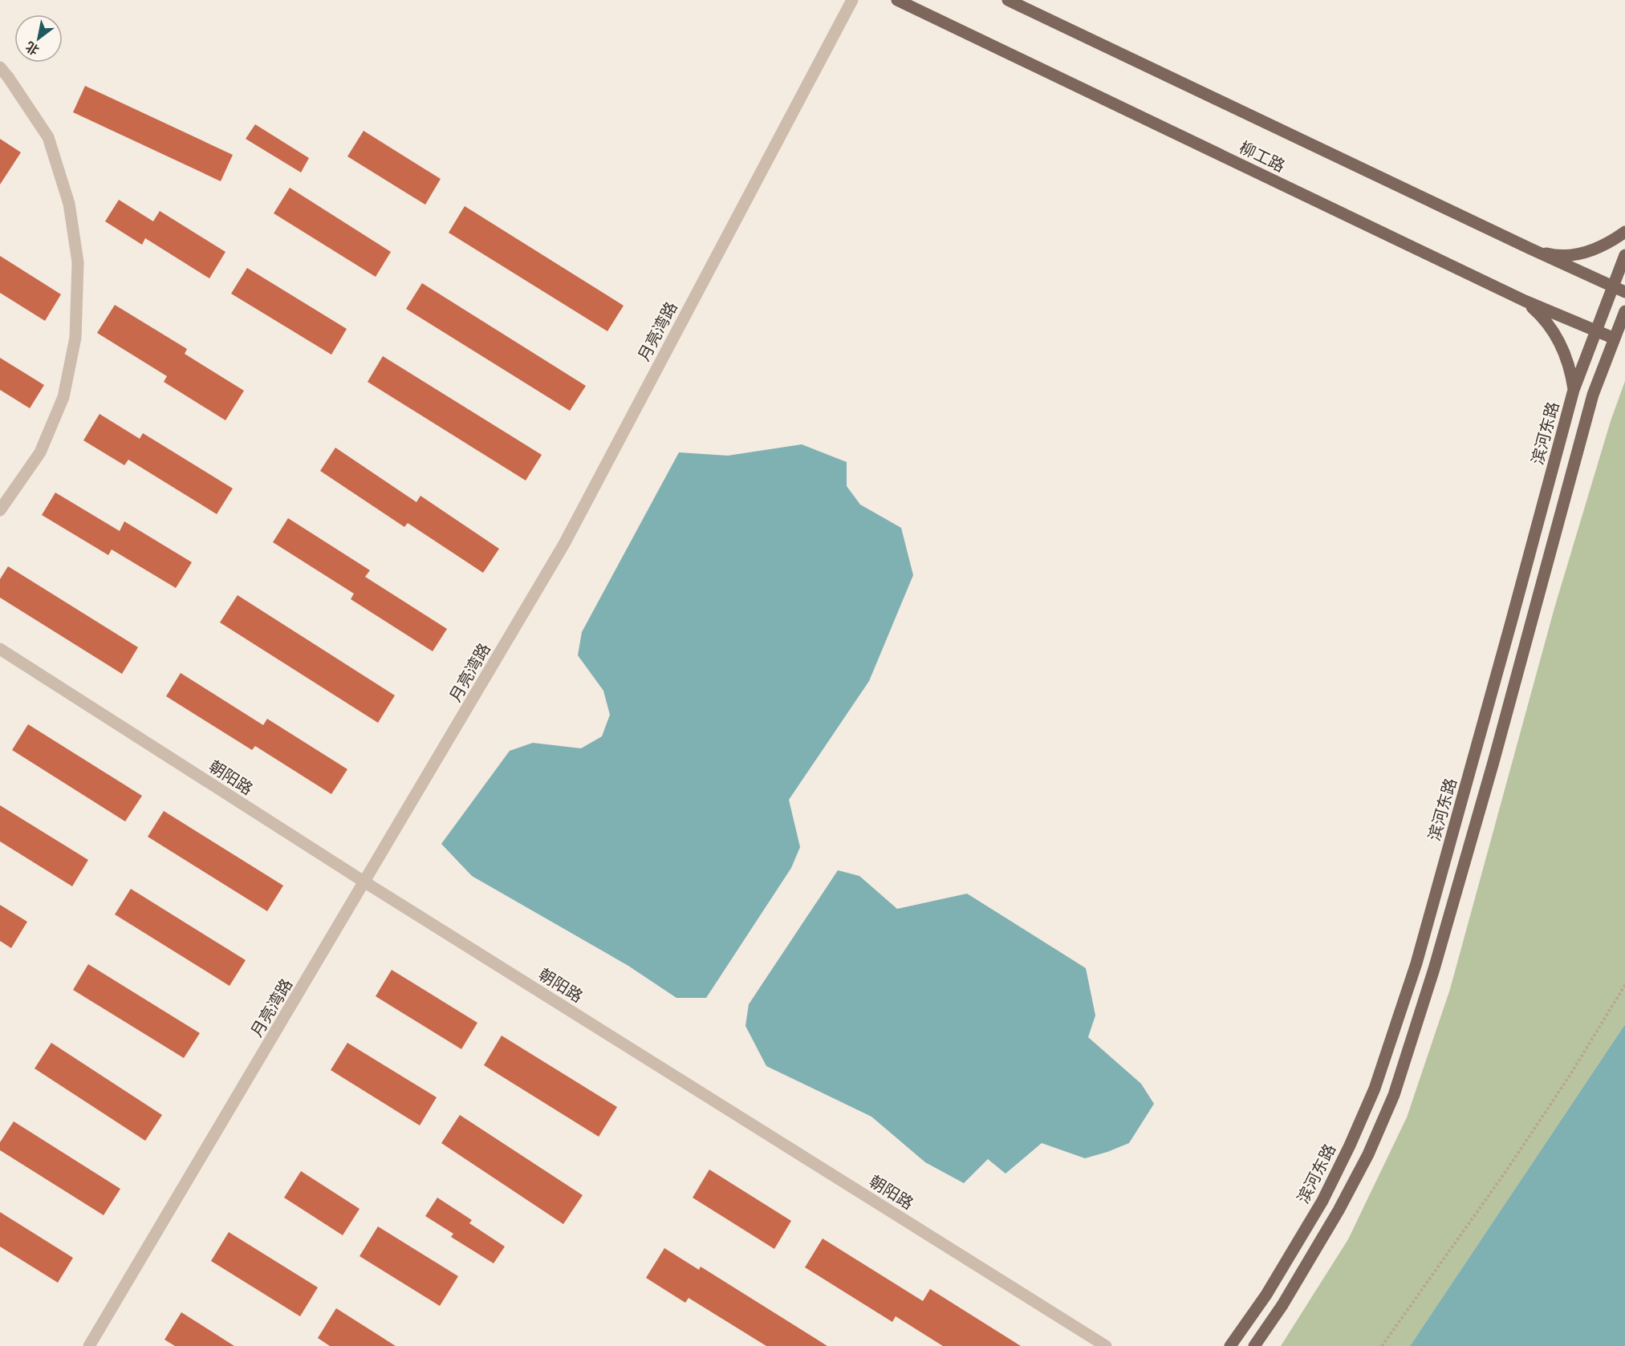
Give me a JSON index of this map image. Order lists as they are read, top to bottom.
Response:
{
  "streets": {
    "main road": ["柳工路", "滨河东路"],
    "street": ["月亮湾路", "朝阳路"]
  },
  "crossings": [
    ["柳工路", "滨河东路"],
    ["月亮湾路", "朝阳路"]
  ],
  "north": "bottom left"
}
